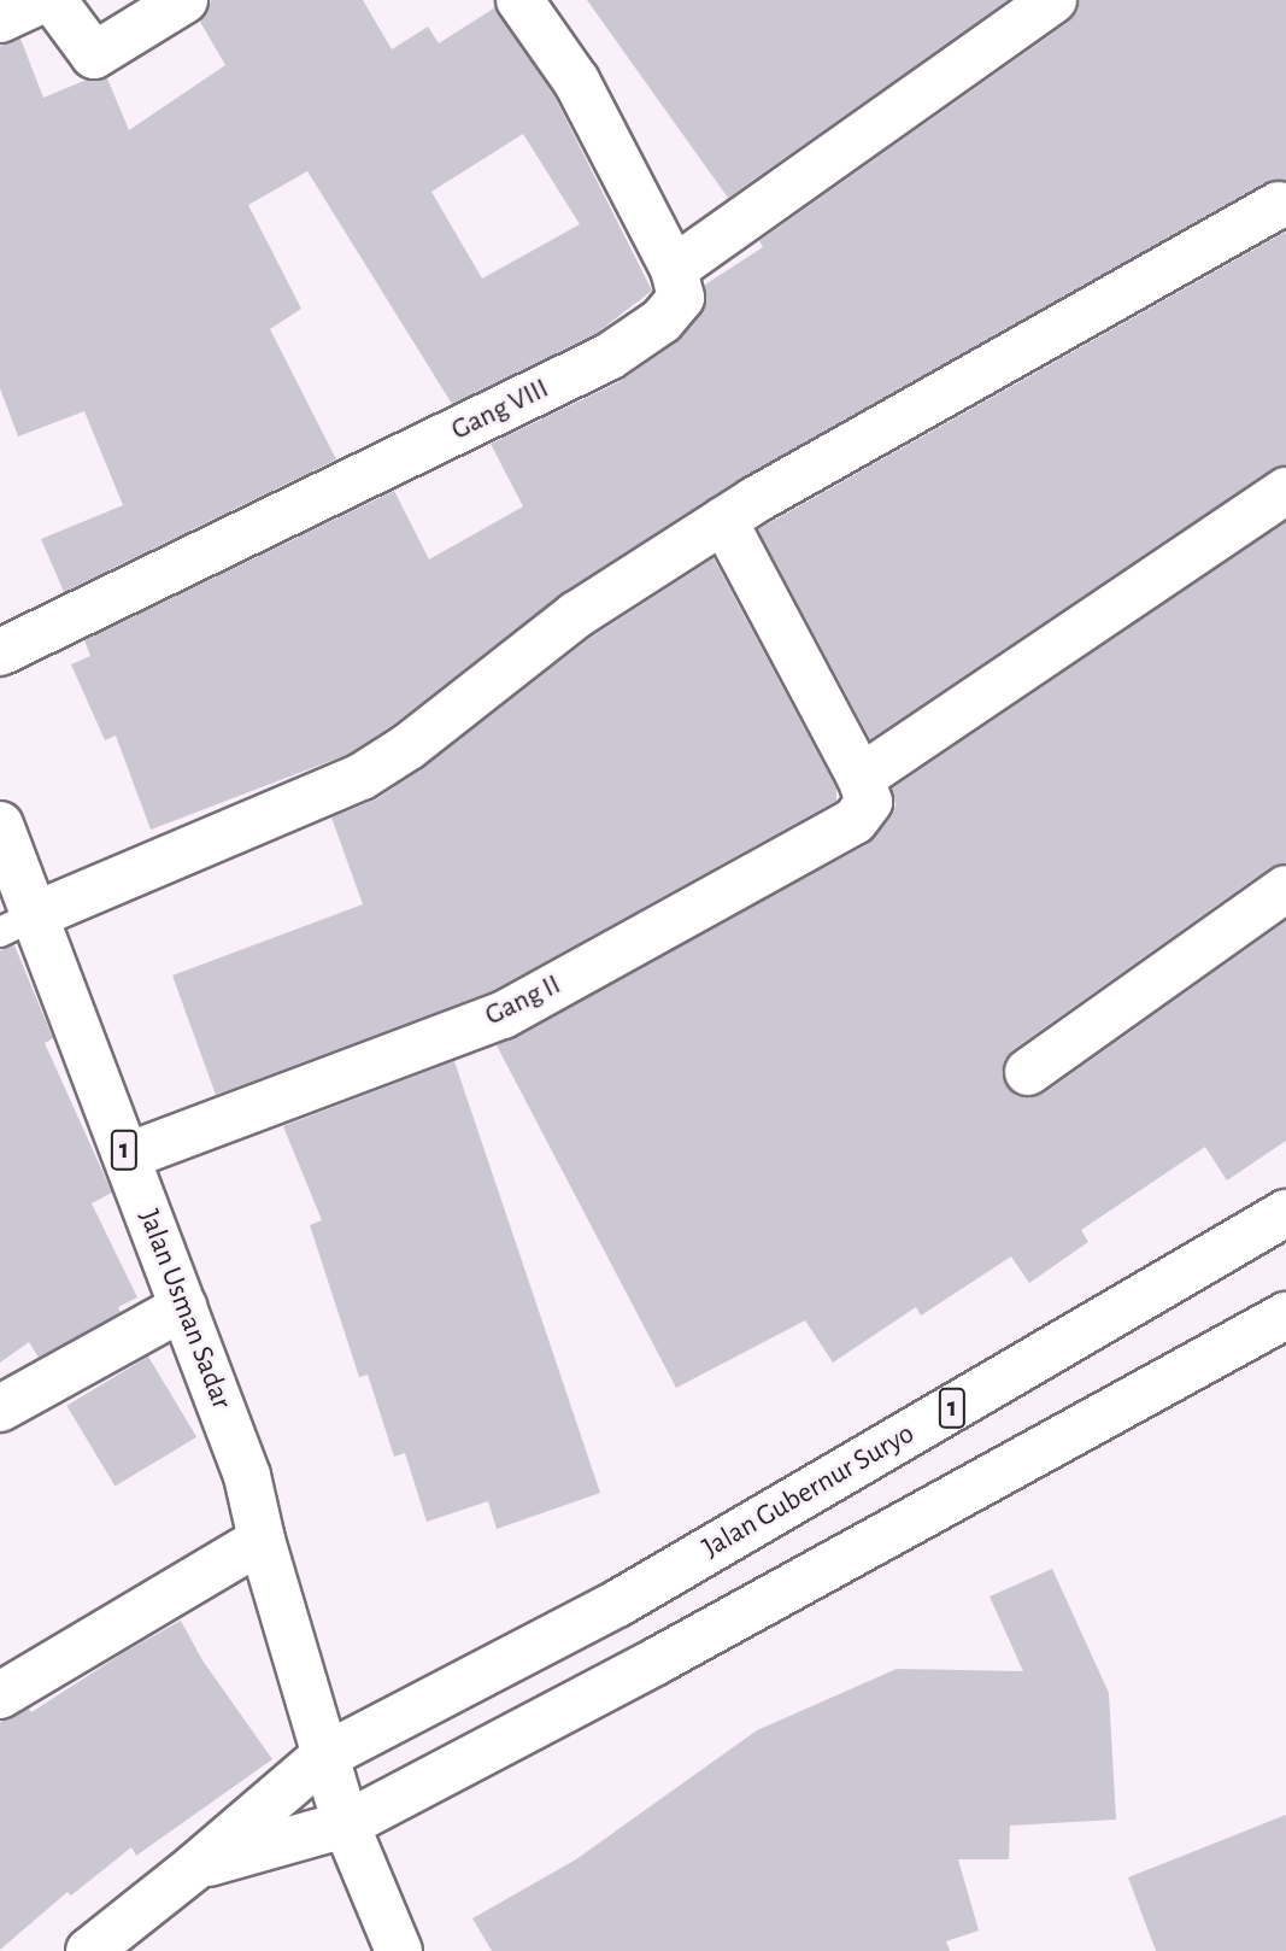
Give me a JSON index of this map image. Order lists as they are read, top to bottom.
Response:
{
  "streets": {
    "main road": [
      "Gang VIII",
      "Gang II",
      "1",
      "Jalan Usman Sadar",
      "Jalan Gubernur Suryo"
    ]
  },
  "crossings": [
    ["Gang II", "Jalan Usman Sadar"],
    ["1", "Jalan Usman Sadar"],
    ["1", "Jalan Gubernur Suryo"],
    ["Jalan Usman Sadar", "Jalan Gubernur Suryo"]
  ]
}
